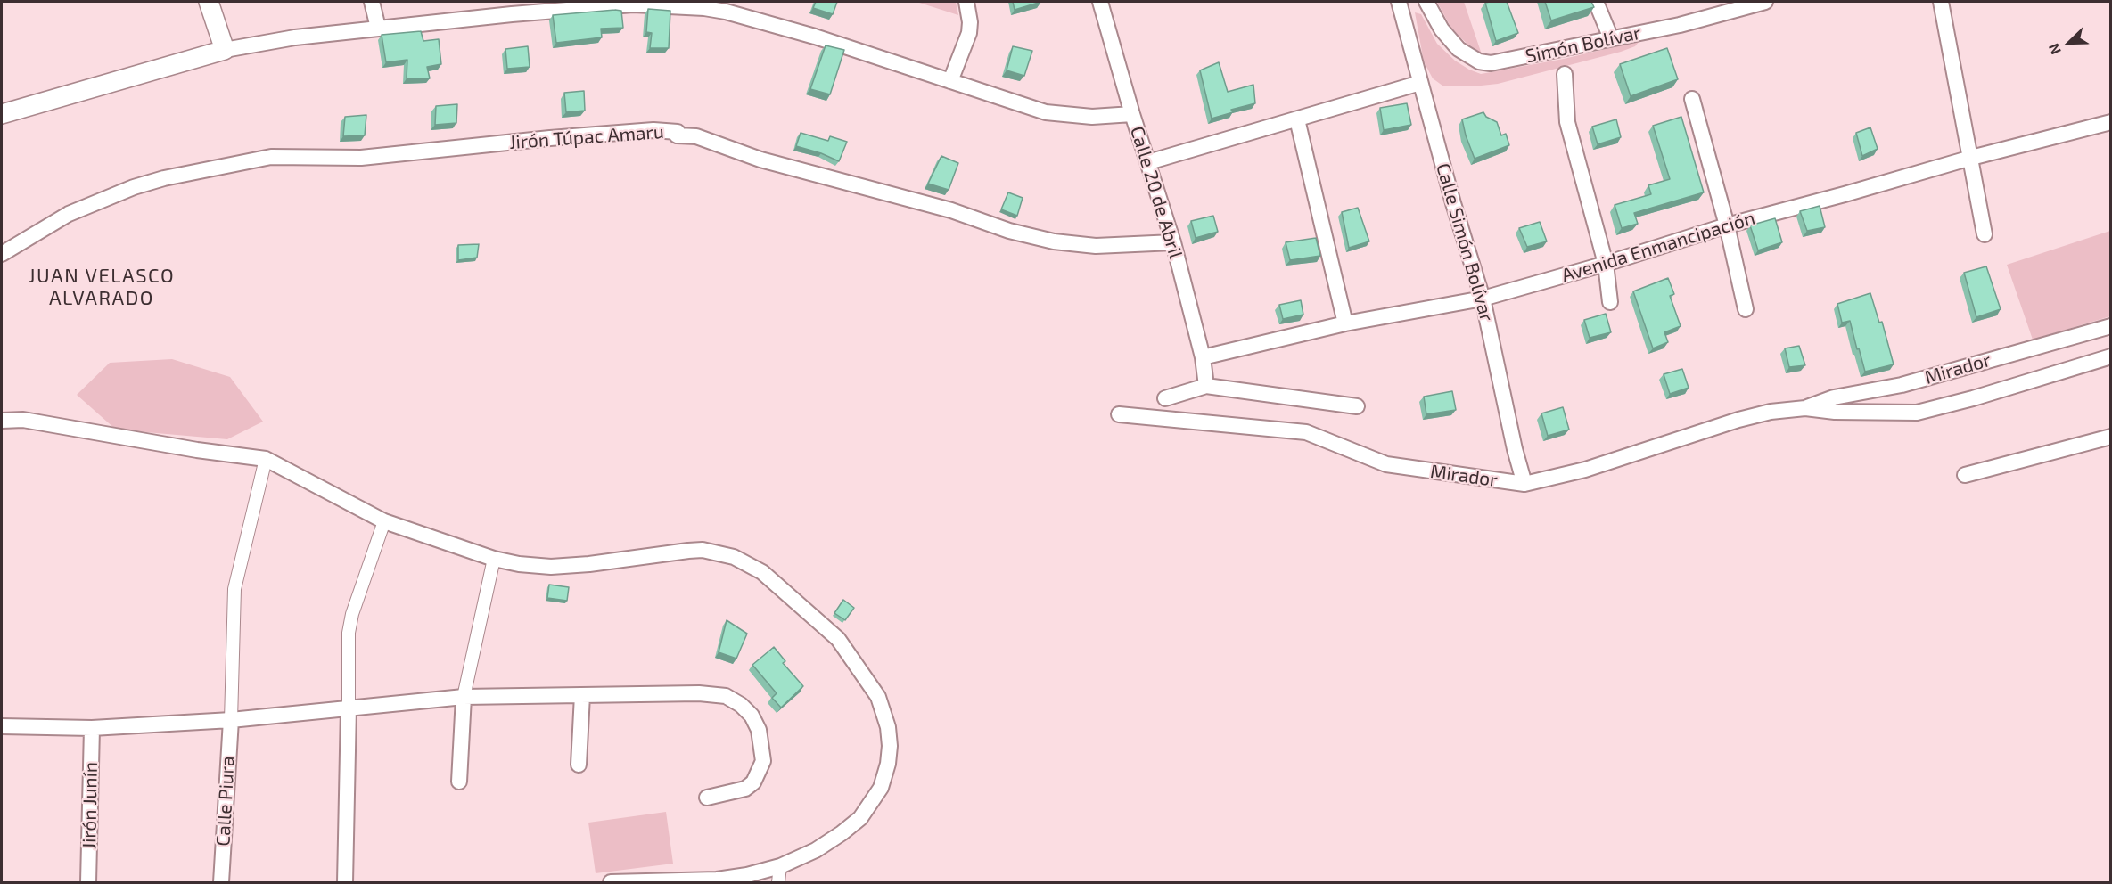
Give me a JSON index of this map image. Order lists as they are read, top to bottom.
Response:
{
  "streets": {
    "street": [
      "Simón Bolívar",
      "Jirón Túpac Amaru",
      "Calle 20 de Abril",
      "Calle Simón Bolívar",
      "Avenida Enmancipación",
      "Mirador",
      "Calle Piura",
      "Jirón Junín"
    ]
  },
  "crossings": [
    ["Jirón Túpac Amaru", "Calle 20 de Abril"],
    ["Calle 20 de Abril", "Avenida Enmancipación"],
    ["Calle Simón Bolívar", "Avenida Enmancipación"],
    ["Calle Simón Bolívar", "Mirador"]
  ],
  "districts": ["JUAN VELASCO ALVARADO"],
  "north": "bottom left"
}
